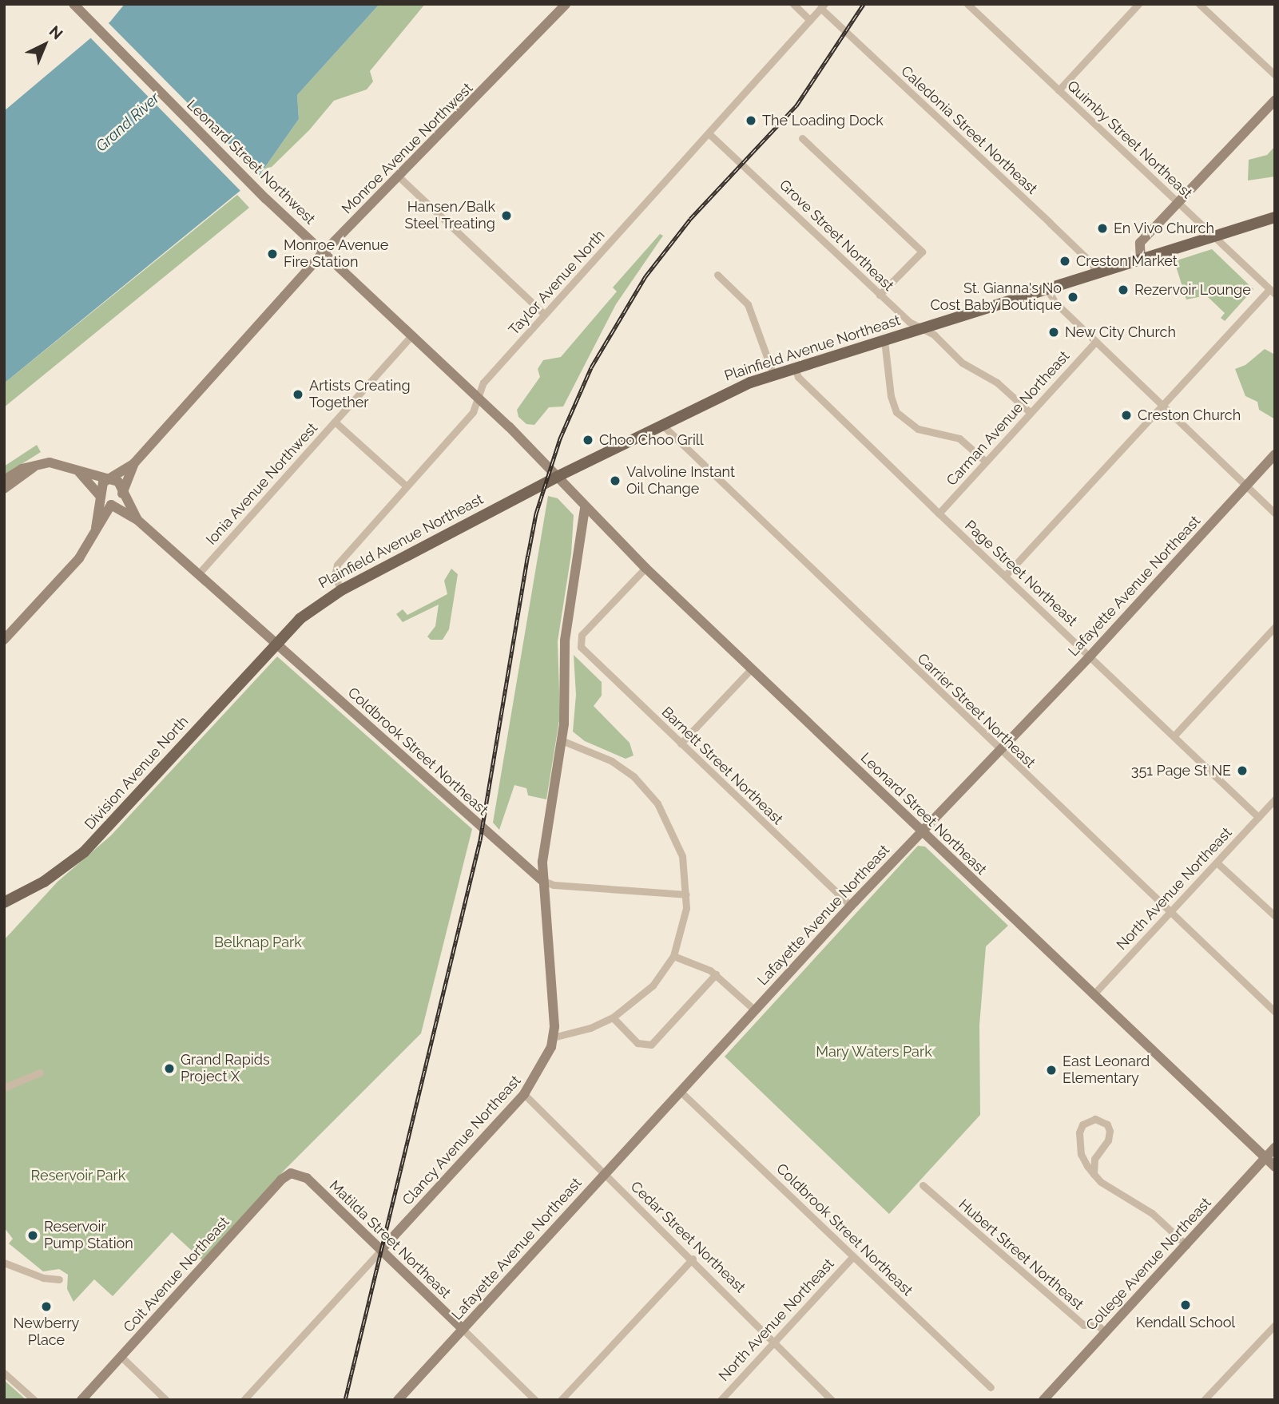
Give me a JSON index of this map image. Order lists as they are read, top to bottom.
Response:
{
  "streets": {
    "main road": ["Plainfield Avenue Northeast", "Division Avenue North"],
    "street": [
      "Caledonia Street Northeast",
      "Quimby Street Northeast",
      "Monroe Avenue Northwest",
      "Leonard Street Northwest",
      "Grove Street Northeast",
      "Taylor Avenue North",
      "Carman Avenue Northeast",
      "Ionia Avenue Northwest",
      "Page Street Northeast",
      "Lafayette Avenue Northeast",
      "Carrier Street Northeast",
      "Coldbrook Street Northeast",
      "Barnett Street Northeast",
      "Leonard Street Northeast",
      "North Avenue Northeast",
      "Clancy Avenue Northeast",
      "Cedar Street Northeast",
      "Matilda Street Northeast",
      "Hubert Street Northeast",
      "College Avenue Northeast",
      "Coit Avenue Northeast"
    ]
  },
  "crossings": [
    ["Caledonia Street Northeast", "Taylor Avenue North"],
    ["Caledonia Street Northeast", "Plainfield Avenue Northeast"],
    ["Quimby Street Northeast", "Plainfield Avenue Northeast"],
    ["Monroe Avenue Northwest", "Leonard Street Northwest"],
    ["Leonard Street Northwest", "Taylor Avenue North"],
    ["Leonard Street Northwest", "Plainfield Avenue Northeast"],
    ["Leonard Street Northwest", "Ionia Avenue Northwest"],
    ["Leonard Street Northwest", "Leonard Street Northeast"],
    ["Grove Street Northeast", "Taylor Avenue North"],
    ["Grove Street Northeast", "Plainfield Avenue Northeast"],
    ["Grove Street Northeast", "Carman Avenue Northeast"],
    ["Taylor Avenue North", "Plainfield Avenue Northeast"],
    ["Plainfield Avenue Northeast", "Page Street Northeast"],
    ["Plainfield Avenue Northeast", "Carrier Street Northeast"],
    ["Plainfield Avenue Northeast", "Coldbrook Street Northeast"],
    ["Plainfield Avenue Northeast", "Division Avenue North"],
    ["Plainfield Avenue Northeast", "Leonard Street Northeast"],
    ["Carman Avenue Northeast", "Page Street Northeast"],
    ["Ionia Avenue Northwest", "Coldbrook Street Northeast"],
    ["Page Street Northeast", "Lafayette Avenue Northeast"],
    ["Page Street Northeast", "North Avenue Northeast"],
    ["Lafayette Avenue Northeast", "Carrier Street Northeast"],
    ["Lafayette Avenue Northeast", "Coldbrook Street Northeast"],
    ["Lafayette Avenue Northeast", "Barnett Street Northeast"],
    ["Lafayette Avenue Northeast", "Leonard Street Northeast"],
    ["Lafayette Avenue Northeast", "Cedar Street Northeast"],
    ["Lafayette Avenue Northeast", "Matilda Street Northeast"],
    ["Carrier Street Northeast", "North Avenue Northeast"],
    ["Coldbrook Street Northeast", "Division Avenue North"],
    ["Coldbrook Street Northeast", "North Avenue Northeast"],
    ["Coldbrook Street Northeast", "Clancy Avenue Northeast"],
    ["Barnett Street Northeast", "Leonard Street Northeast"],
    ["Leonard Street Northeast", "North Avenue Northeast"],
    ["Leonard Street Northeast", "Clancy Avenue Northeast"],
    ["Leonard Street Northeast", "College Avenue Northeast"],
    ["North Avenue Northeast", "Cedar Street Northeast"],
    ["Clancy Avenue Northeast", "Cedar Street Northeast"],
    ["Clancy Avenue Northeast", "Matilda Street Northeast"],
    ["Matilda Street Northeast", "Coit Avenue Northeast"],
    ["Hubert Street Northeast", "College Avenue Northeast"]
  ],
  "water": ["Grand River"],
  "parks": ["Belknap Park", "Mary Waters Park", "Reservoir Park"],
  "places": [
    "The Loading Dock",
    "Hansen/Balk Steel Treating",
    "En Vivo Church",
    "Monroe Avenue Fire Station",
    "Creston Market",
    "Rezervoir Lounge",
    "St. Gianna's No Cost Baby Boutique",
    "New City Church",
    "Artists Creating Together",
    "Creston Church",
    "Choo Choo Grill",
    "Valvoline Instant Oil Change",
    "351 Page St NE",
    "Grand Rapids Project X",
    "East Leonard Elementary",
    "Reservoir Pump Station",
    "Kendall School",
    "Newberry Place"
  ],
  "north": "top right"
}
